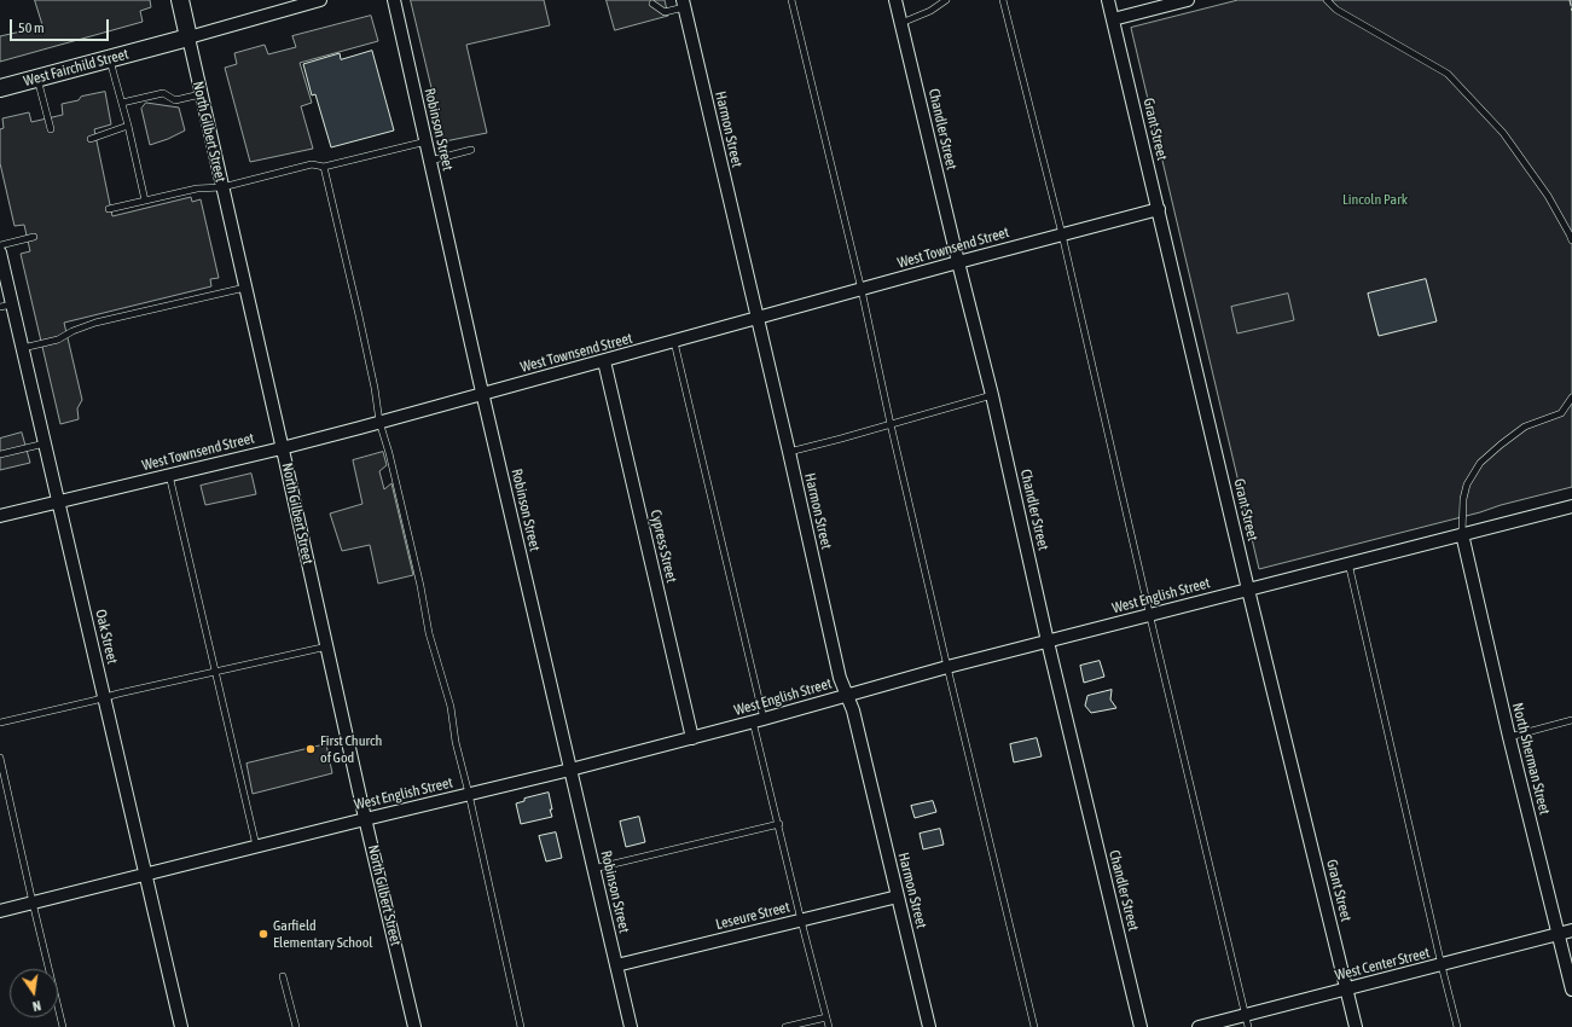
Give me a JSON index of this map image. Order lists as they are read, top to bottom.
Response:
{
  "streets": {
    "main road": ["West Fairchild Street", "North Gilbert Street"],
    "street": [
      "Robinson Street",
      "Harmon Street",
      "Chandler Street",
      "Grant Street",
      "West Townsend Street",
      "Cypress Street",
      "West English Street",
      "Oak Street",
      "North Sherman Street",
      "Leseure Street",
      "West Center Street"
    ]
  },
  "crossings": [
    ["West Fairchild Street", "North Gilbert Street"],
    ["Robinson Street", "West Townsend Street"],
    ["Robinson Street", "West English Street"],
    ["Robinson Street", "Leseure Street"],
    ["Harmon Street", "West Townsend Street"],
    ["Harmon Street", "West English Street"],
    ["Harmon Street", "Leseure Street"],
    ["Chandler Street", "West Townsend Street"],
    ["Chandler Street", "West English Street"],
    ["Grant Street", "West Townsend Street"],
    ["Grant Street", "West English Street"],
    ["Grant Street", "West Center Street"],
    ["North Gilbert Street", "West Townsend Street"],
    ["North Gilbert Street", "West English Street"],
    ["West Townsend Street", "Cypress Street"],
    ["West Townsend Street", "Oak Street"],
    ["Cypress Street", "West English Street"],
    ["West English Street", "Oak Street"],
    ["West English Street", "North Sherman Street"],
    ["North Sherman Street", "West Center Street"]
  ],
  "parks": ["Lincoln Park"],
  "places": ["First Church of God", "Garfield Elementary School"],
  "scale_bar": "50 m",
  "north": "bottom"
}
